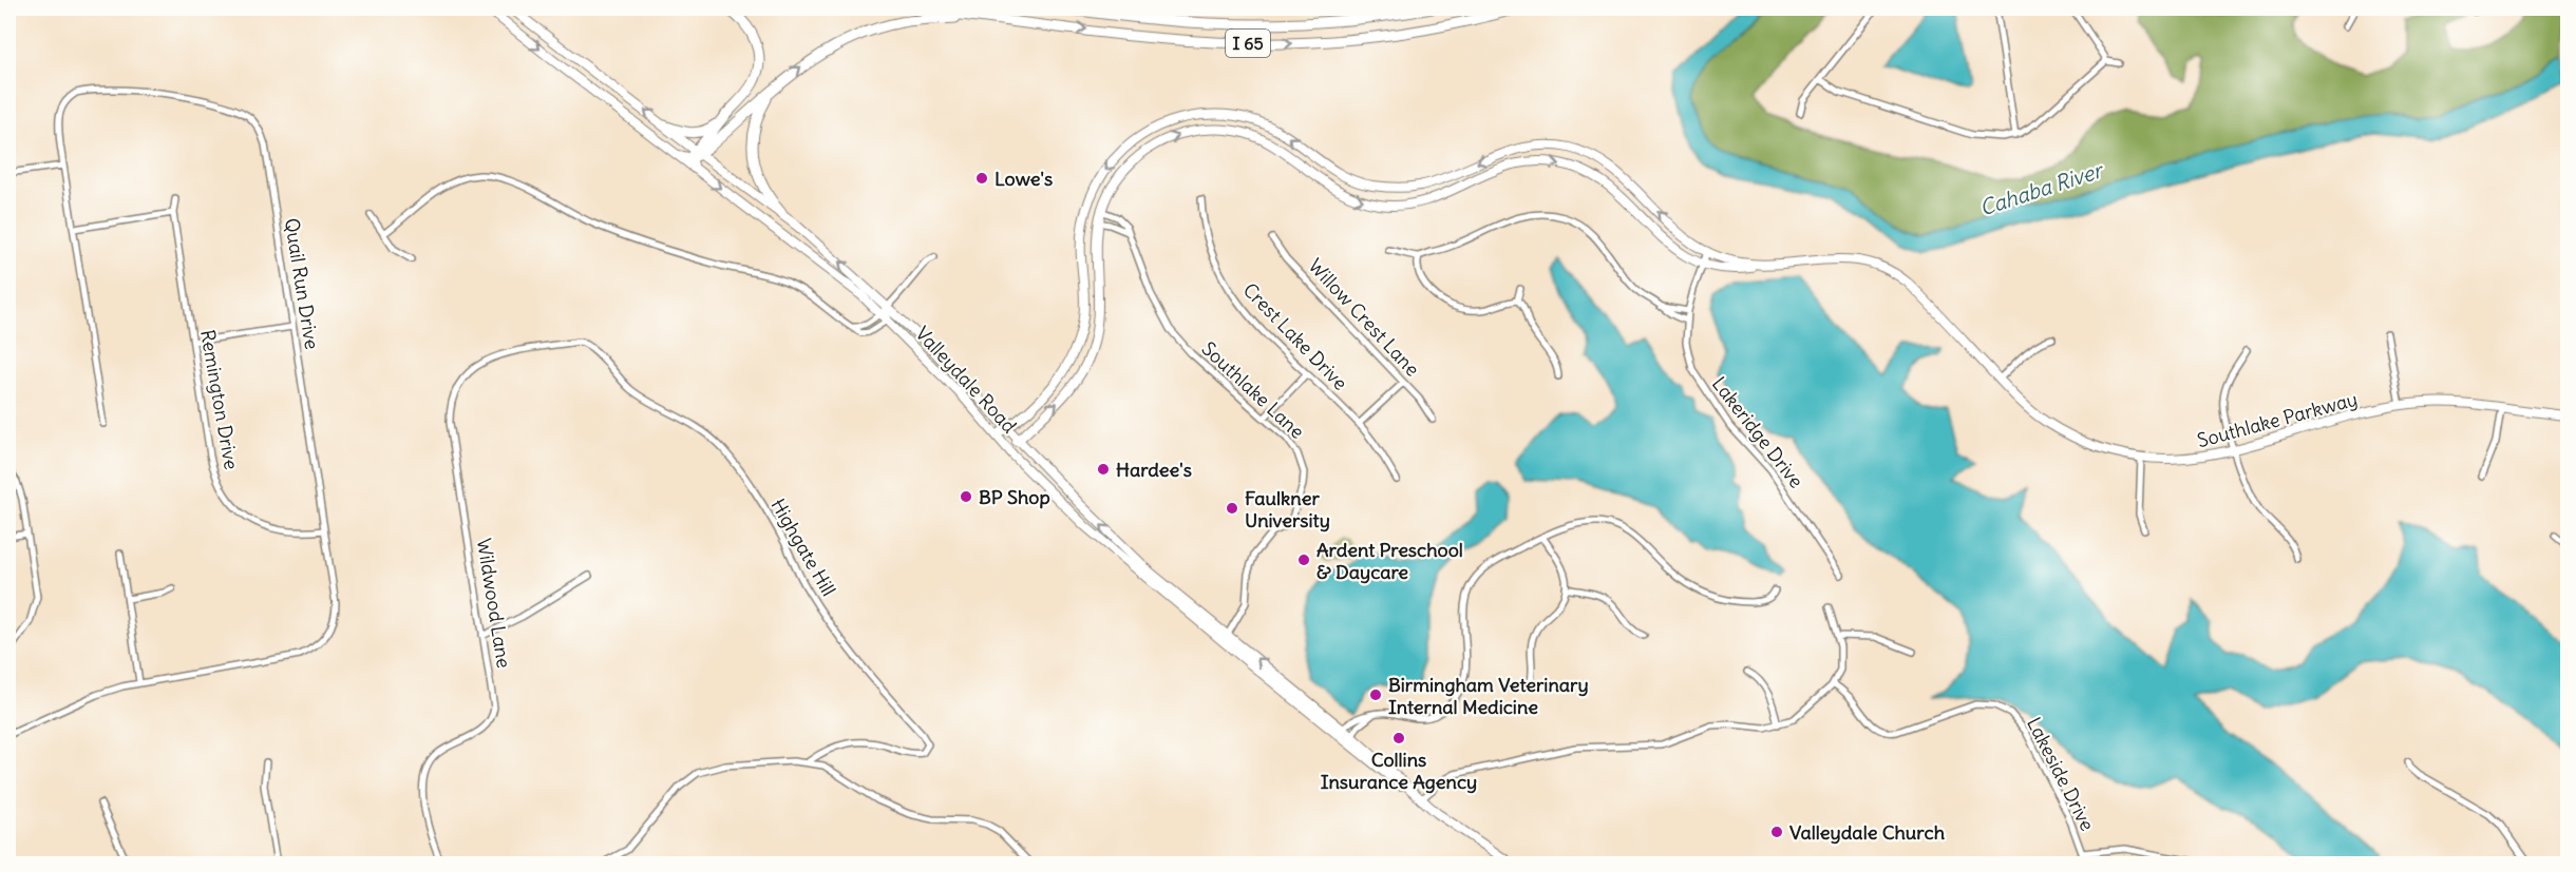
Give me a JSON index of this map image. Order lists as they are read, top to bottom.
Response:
{
  "streets": {
    "highway": ["I 65"],
    "street": [
      "Quail Run Drive",
      "Willow Crest Lane",
      "Crest Lake Drive",
      "Valleydale Road",
      "Southlake Lane",
      "Remington Drive",
      "Southlake Parkway",
      "Lakeridge Drive",
      "Highgate Hill",
      "Wildwood Lane",
      "Lakeside Drive"
    ]
  },
  "crossings": [
    ["Quail Run Drive", "Remington Drive"],
    ["Valleydale Road", "Southlake Lane"],
    ["Valleydale Road", "Southlake Parkway"],
    ["Southlake Lane", "Southlake Parkway"],
    ["Southlake Parkway", "Lakeridge Drive"],
    ["Highgate Hill", "Wildwood Lane"]
  ],
  "water": ["Cahaba River"],
  "places": [
    "Lowe's",
    "Hardee's",
    "BP Shop",
    "Faulkner University",
    "Ardent Preschool & Daycare",
    "Birmingham Veterinary Internal Medicine",
    "Collins Insurance Agency",
    "Valleydale Church"
  ]
}
